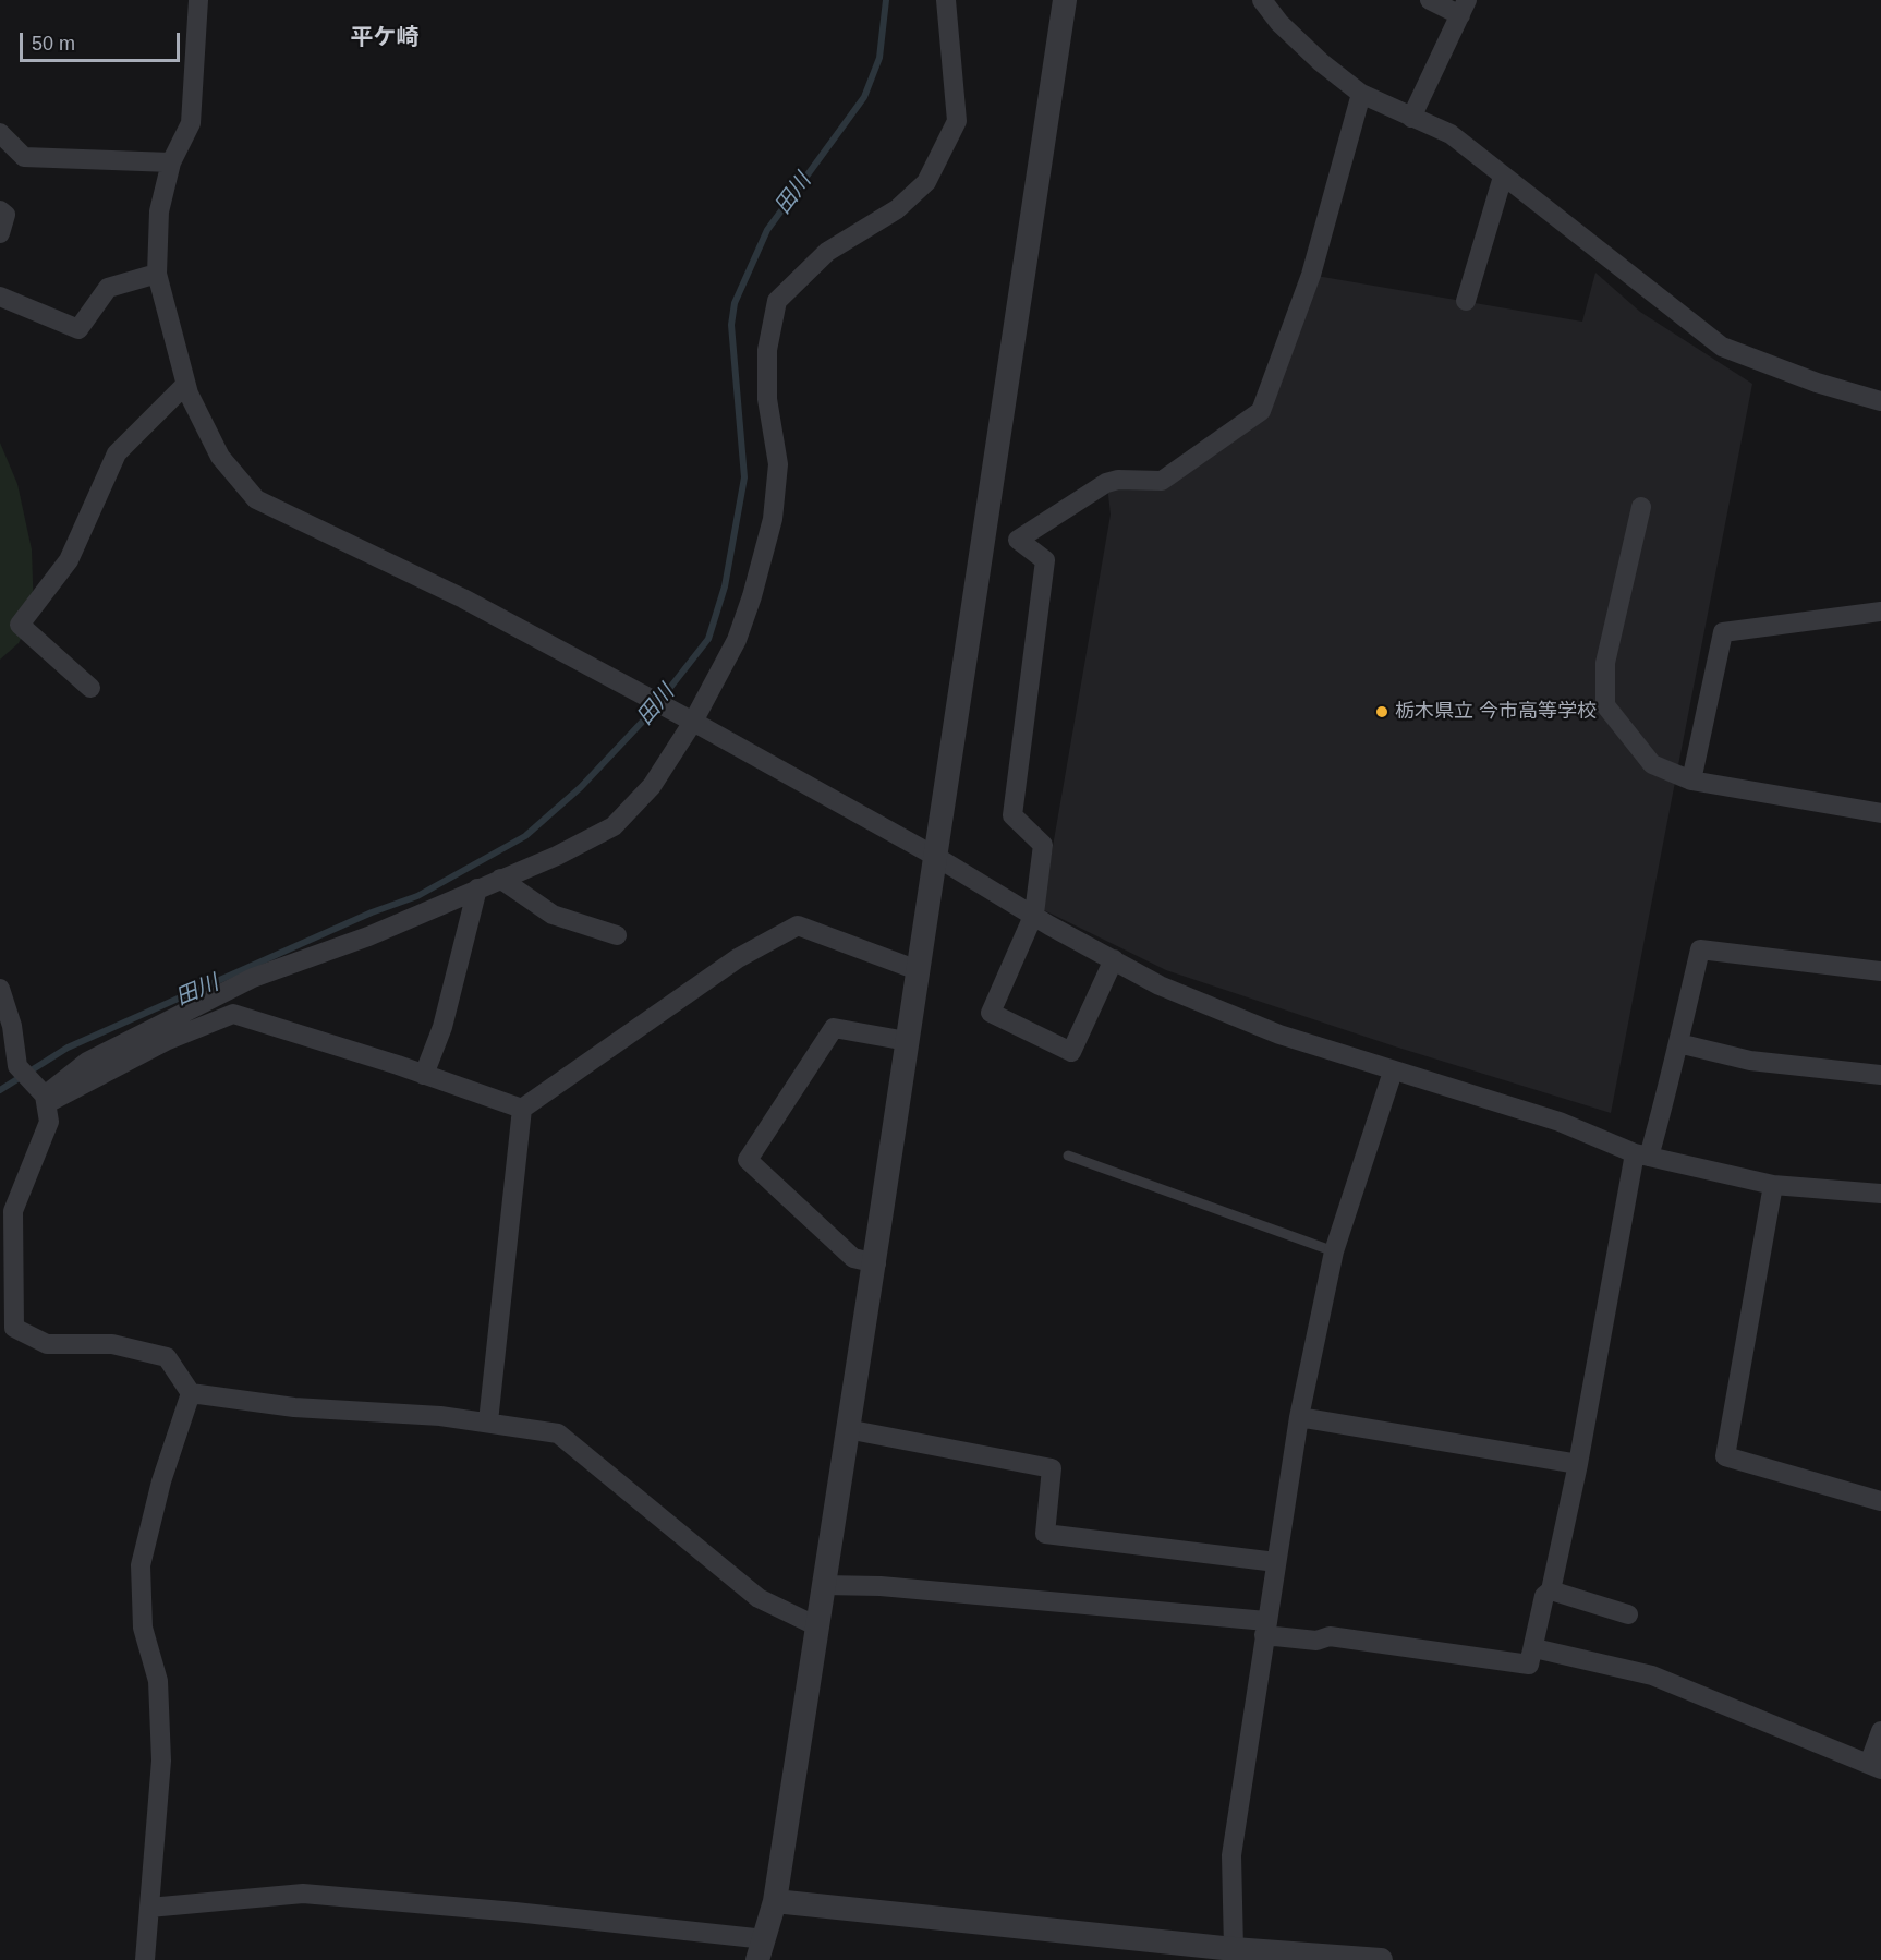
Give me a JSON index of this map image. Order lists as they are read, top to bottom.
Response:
{
  "districts": ["平ケ崎"],
  "water": ["田川"],
  "places": ["栃木県立 今市高等学校"],
  "scale_bar": "50 m"
}
